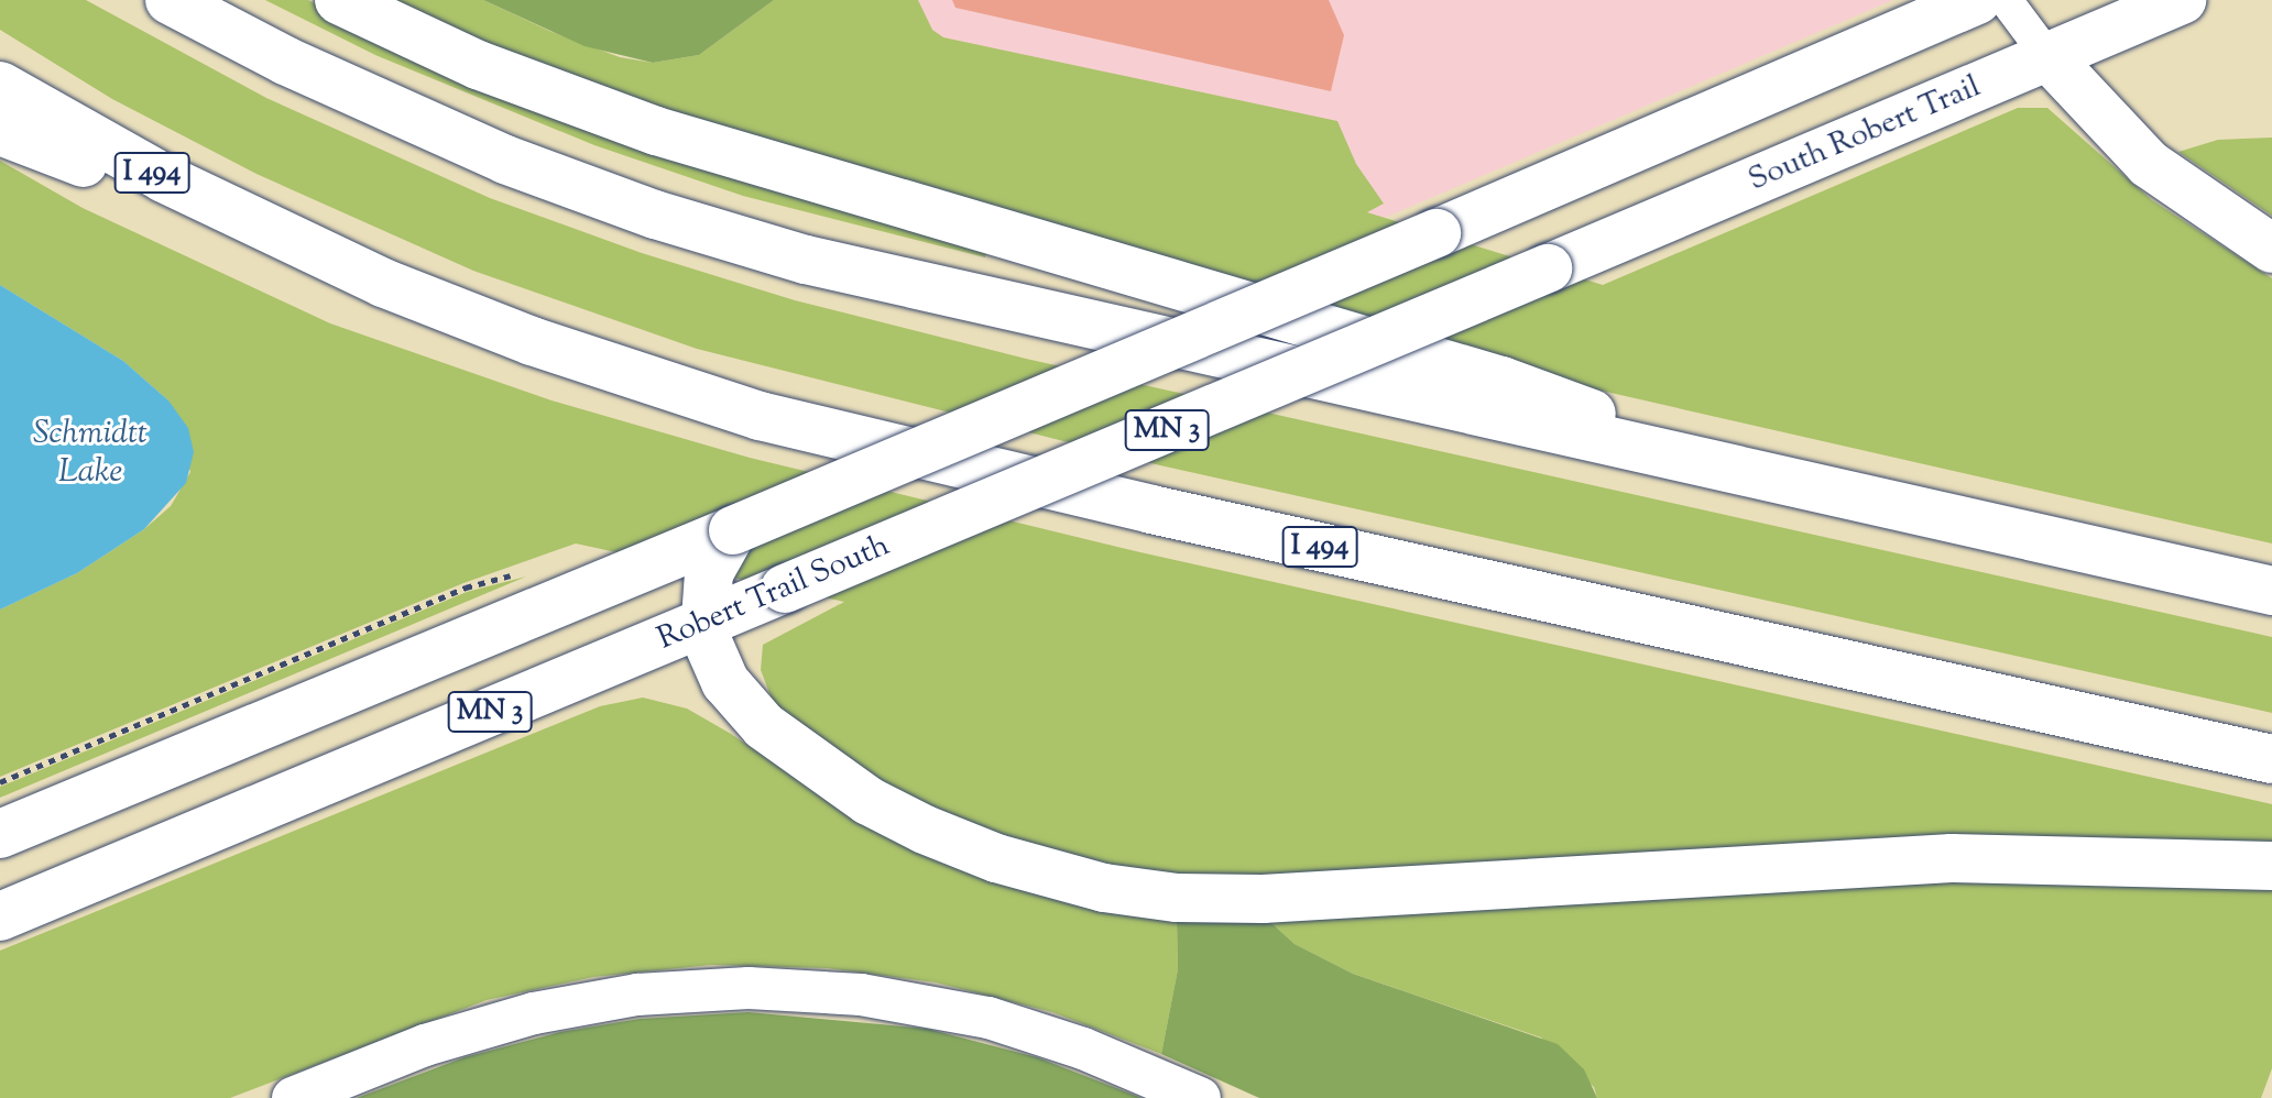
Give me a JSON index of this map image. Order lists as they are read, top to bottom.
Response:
{
  "streets": {
    "main road": [
      "South Robert Trail",
      "I 494",
      "MN 3",
      "Robert Trail South"
    ]
  },
  "crossings": [
    ["South Robert Trail", "Robert Trail South"]
  ],
  "water": ["Schmidtt Lake"]
}
